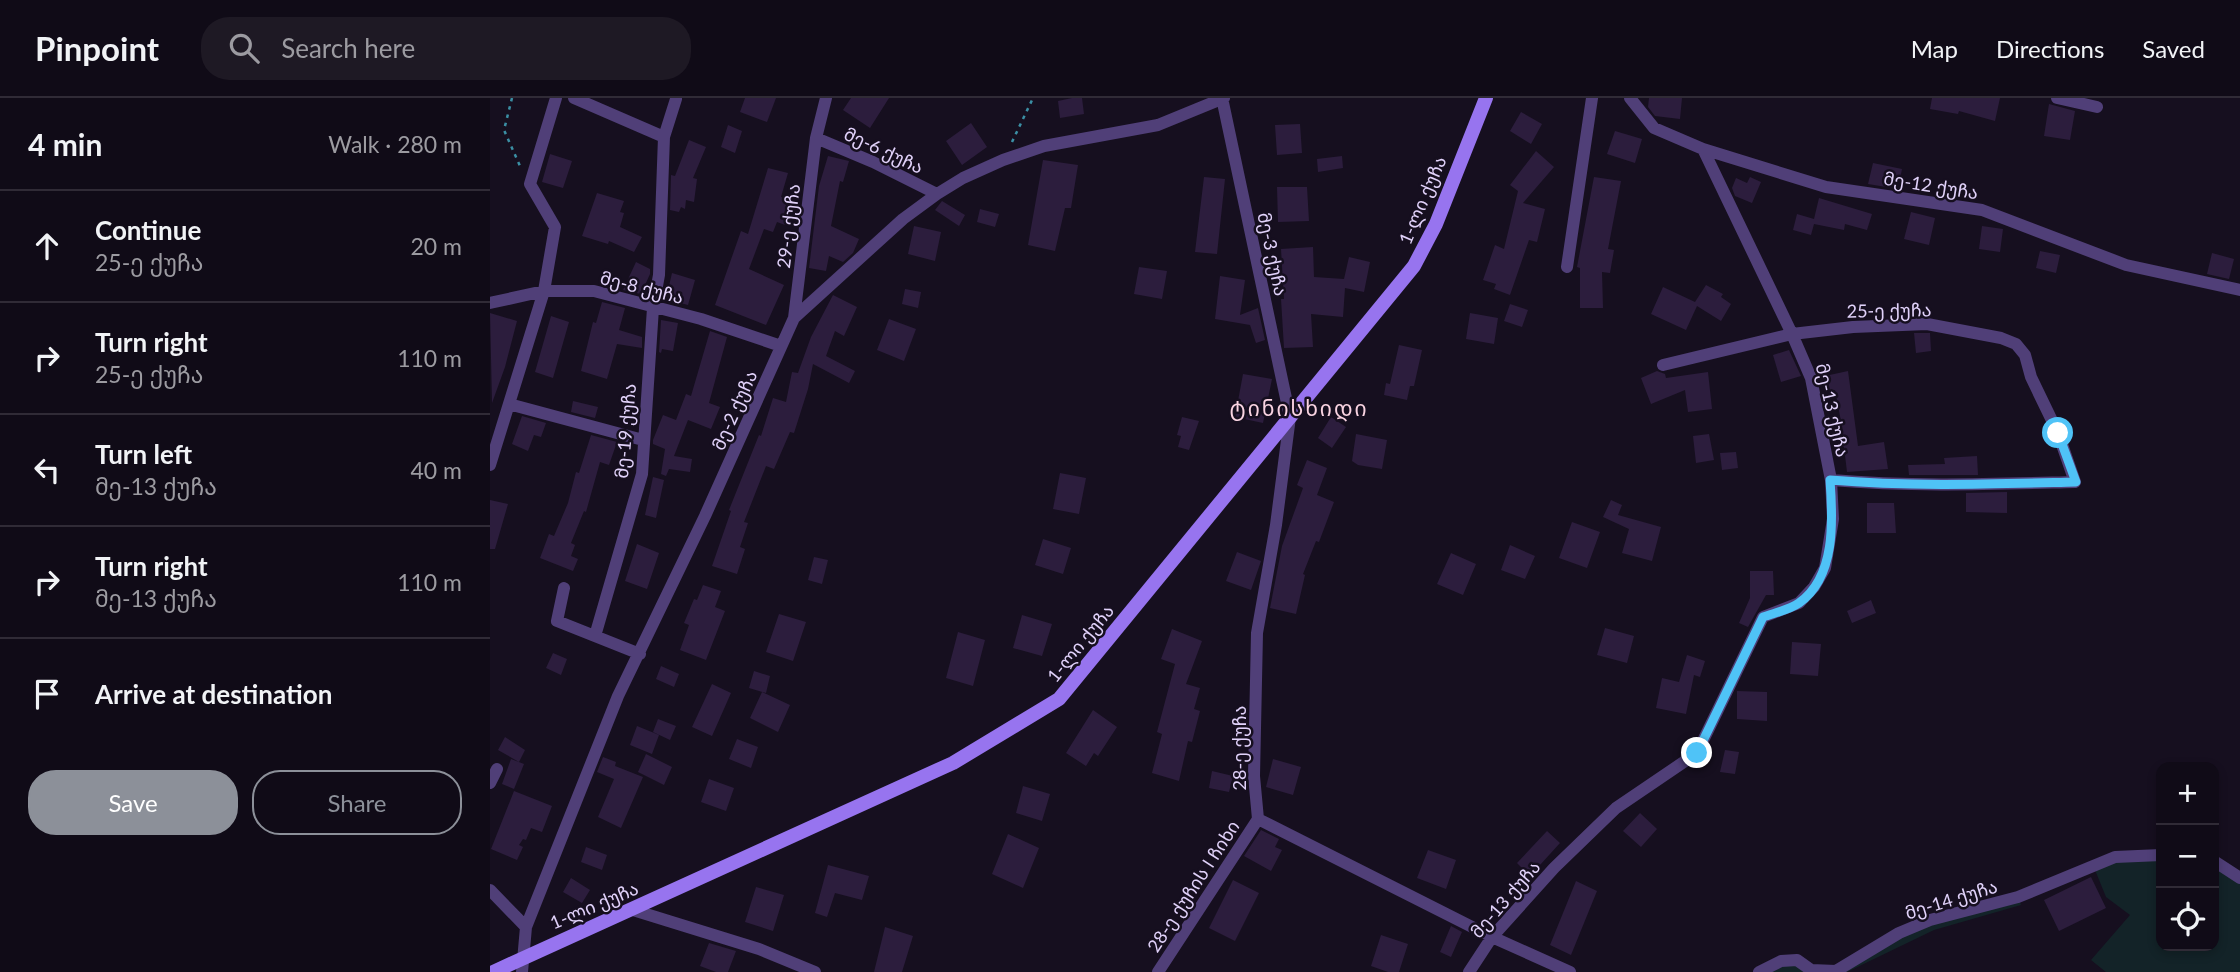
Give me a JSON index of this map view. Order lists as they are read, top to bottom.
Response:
{
  "streets": {
    "main road": ["1-ლი ქუჩა"],
    "street": [
      "მე-6 ქუჩა",
      "მე-12 ქუჩა",
      "29-ე ქუჩა",
      "მე-3 ქუჩა",
      "მე-8 ქუჩა",
      "25-ე ქუჩა",
      "მე-2 ქუჩა",
      "მე-13 ქუჩა",
      "მე-19 ქუჩა",
      "28-ე ქუჩა",
      "28-ე ქუჩის I ჩიხი",
      "მე-14 ქუჩა"
    ]
  },
  "crossings": [
    ["მე-6 ქუჩა", "29-ე ქუჩა"],
    ["მე-6 ქუჩა", "მე-2 ქუჩა"],
    ["მე-12 ქუჩა", "მე-13 ქუჩა"],
    ["1-ლი ქუჩა", "მე-3 ქუჩა"],
    ["1-ლი ქუჩა", "მე-2 ქუჩა"],
    ["1-ლი ქუჩა", "28-ე ქუჩა"],
    ["29-ე ქუჩა", "მე-2 ქუჩა"],
    ["მე-3 ქუჩა", "მე-2 ქუჩა"],
    ["მე-3 ქუჩა", "28-ე ქუჩა"],
    ["მე-8 ქუჩა", "მე-2 ქუჩა"],
    ["მე-8 ქუჩა", "მე-19 ქუჩა"],
    ["25-ე ქუჩა", "მე-13 ქუჩა"],
    ["28-ე ქუჩა", "28-ე ქუჩის I ჩიხი"]
  ],
  "districts": ["ტინისხიდი"],
  "page": {
    "header": "Pinpoint",
    "search": "Search here",
    "nav": ["Map", "Directions", "Saved"],
    "heading": ["4 min", "Walk · 280 m"],
    "list": [
      ["Continue", "25-ე ქუჩა", "20 m"],
      ["Turn right", "25-ე ქუჩა", "110 m"],
      ["Turn left", "მე-13 ქუჩა", "40 m"],
      ["Turn right", "მე-13 ქუჩა", "110 m"],
      "Arrive at destination"
    ],
    "buttons": ["Save", "Share"],
    "map_buttons": ["+", "−"]
  }
}
